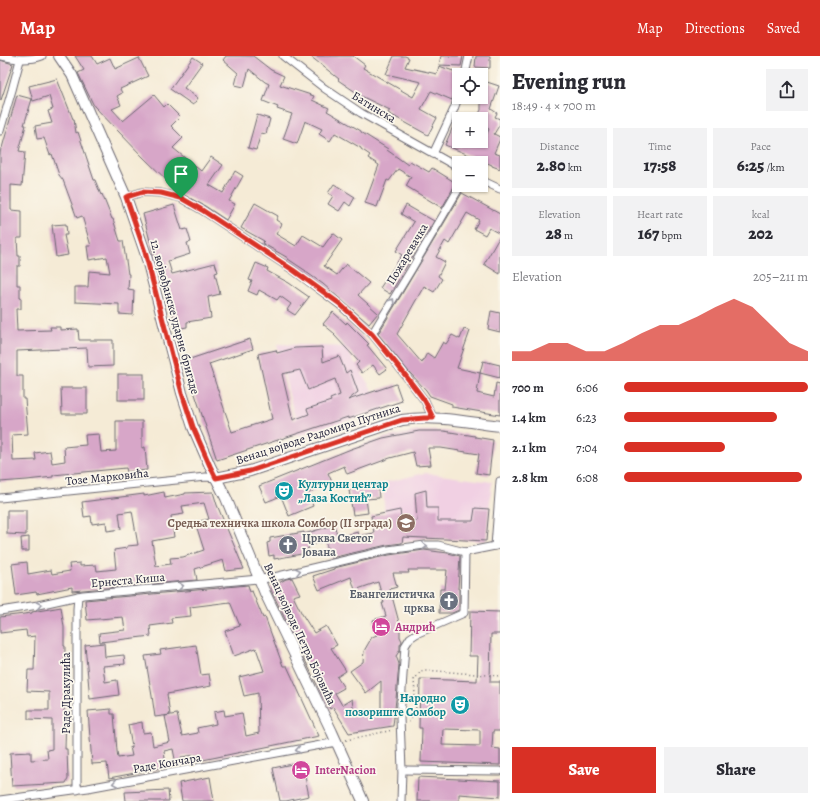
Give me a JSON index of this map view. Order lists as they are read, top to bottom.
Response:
{
  "streets": {
    "main road": ["12. војвођанске ударне бригаде", "Венац војводе Радомира Путника", "Венац војводе Петра Бојовића"],
    "street": [
      "Батинска",
      "Пожаревачка",
      "Тозе Марковића",
      "Ернеста Киша",
      "Раде Дракулића",
      "Раде Кончара"
    ]
  },
  "crossings": [
    ["12. војвођанске ударне бригаде", "Венац војводе Радомира Путника"],
    ["12. војвођанске ударне бригаде", "Тозе Марковића"],
    ["12. војвођанске ударне бригаде", "Венац војводе Петра Бојовића"],
    ["Венац војводе Радомира Путника", "Тозе Марковића"],
    ["Венац војводе Радомира Путника", "Венац војводе Петра Бојовића"],
    ["Тозе Марковића", "Венац војводе Петра Бојовића"],
    ["Ернеста Киша", "Венац војводе Петра Бојовића"],
    ["Ернеста Киша", "Раде Дракулића"],
    ["Венац војводе Петра Бојовића", "Раде Кончара"],
    ["Раде Дракулића", "Раде Кончара"]
  ],
  "one_way": ["Пожаревачка", "Ернеста Киша", "Раде Кончара"],
  "places": {
    "theatre": ["Културни центар „Лаза Костић”", "Народно позориште Сомбор"],
    "school or university": ["Средња техничка школа Сомбор (II зграда)"],
    "church": ["Црква Светог Јована", "Евангелистичка црква"],
    "hotel": ["Андрић", "InterNacion"]
  },
  "page": {
    "header": "Map",
    "nav": ["Map", "Directions", "Saved"],
    "heading": ["Evening run", "18:49 · 4 × 700 m"],
    "map_buttons": ["+", "−"],
    "stats": [
      ["Distance", "2.80 km"],
      ["Time", "17:58"],
      ["Pace", "6:25 /km"],
      ["Elevation", "28 m"],
      ["Heart rate", "167 bpm"],
      ["kcal", "202"]
    ],
    "chart": ["Elevation", "205–211 m"],
    "list": [
      {
        "name": "700 m",
        "note": "6:06"
      },
      {
        "name": "1.4 km",
        "note": "6:23"
      },
      {
        "name": "2.1 km",
        "note": "7:04"
      },
      {
        "name": "2.8 km",
        "note": "6:08"
      }
    ],
    "buttons": ["Save", "Share"]
  }
}
